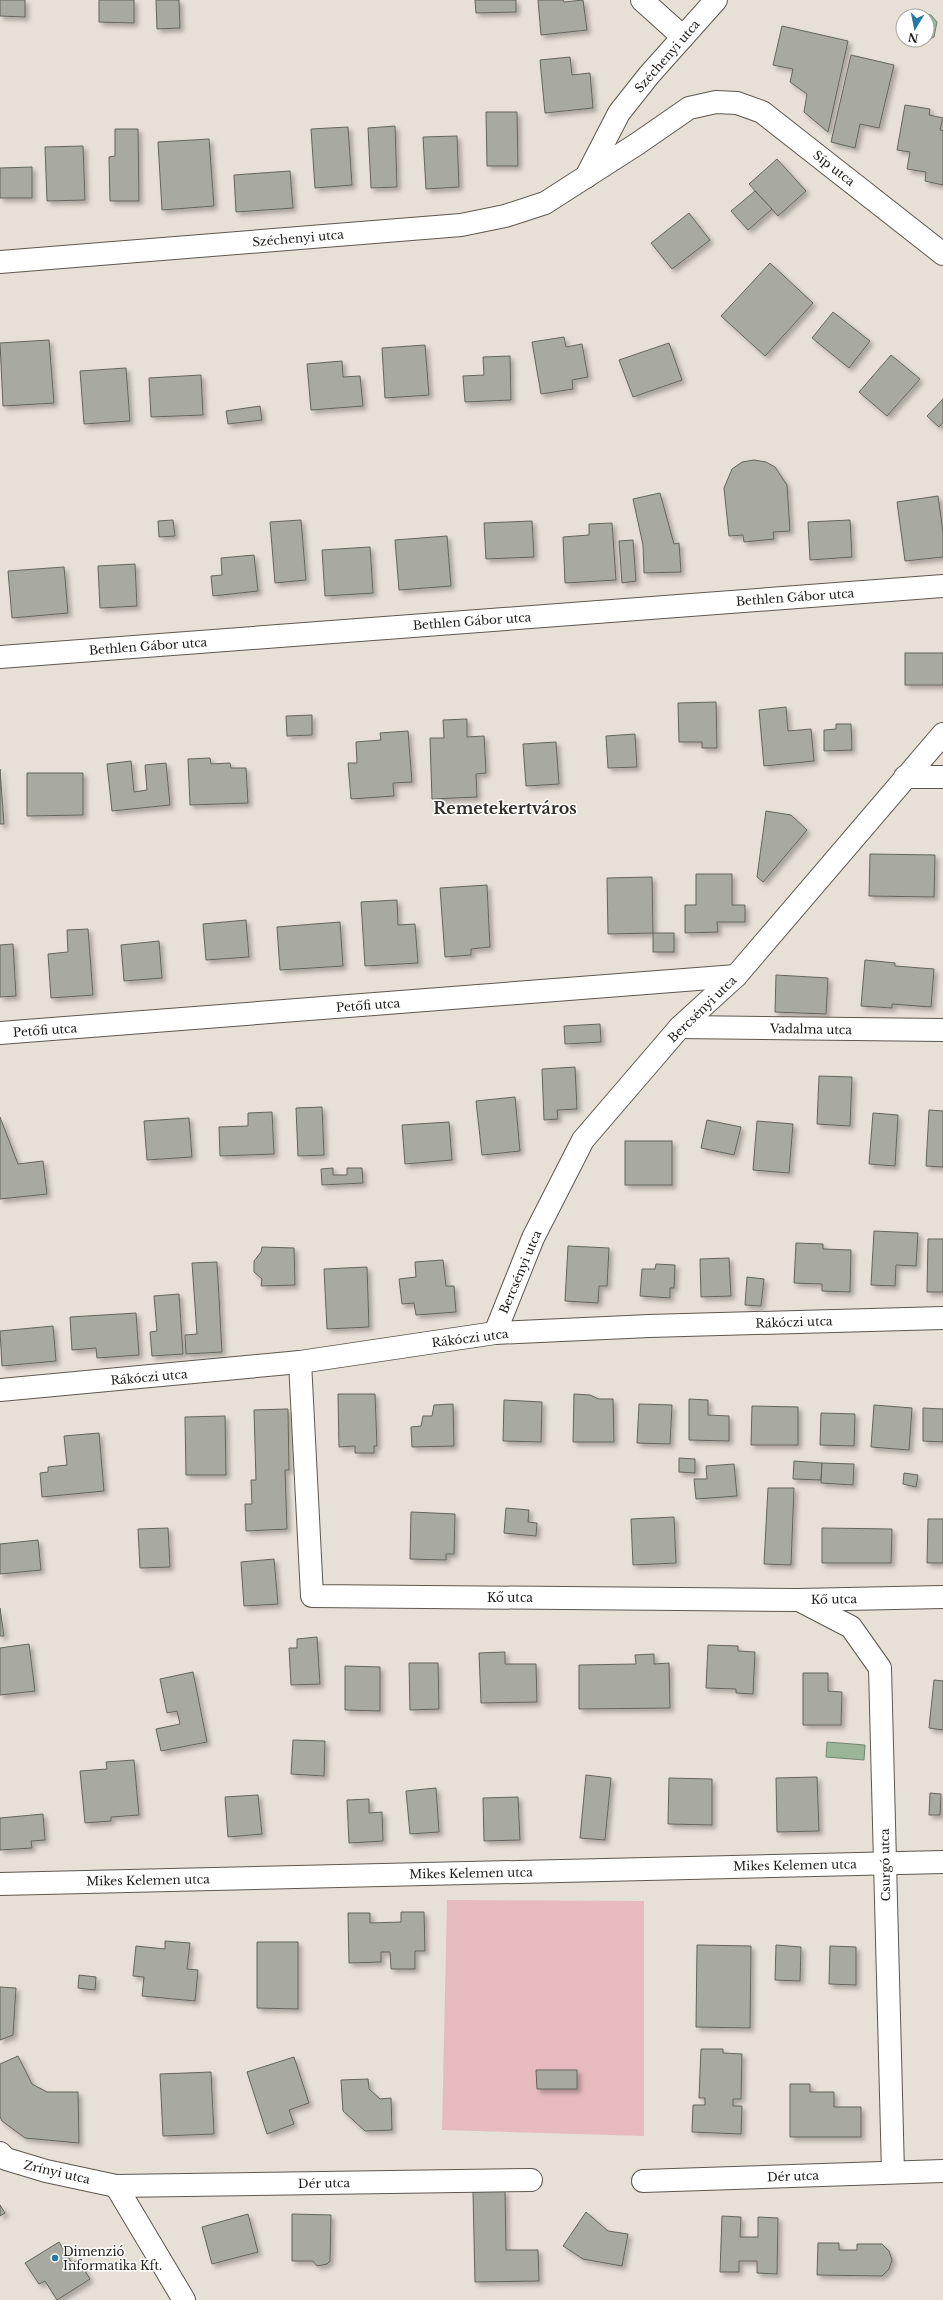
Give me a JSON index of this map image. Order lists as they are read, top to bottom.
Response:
{
  "streets": {
    "street": [
      "Széchenyi utca",
      "Síp utca",
      "Bethlen Gábor utca",
      "Petőfi utca",
      "Bercsényi utca",
      "Vadalma utca",
      "Rákóczi utca",
      "Kő utca",
      "Mikes Kelemen utca",
      "Csurgó utca",
      "Zrínyi utca",
      "Dér utca"
    ]
  },
  "crossings": [
    ["Széchenyi utca", "Síp utca"],
    ["Petőfi utca", "Bercsényi utca"],
    ["Bercsényi utca", "Vadalma utca"],
    ["Bercsényi utca", "Rákóczi utca"],
    ["Rákóczi utca", "Kő utca"],
    ["Kő utca", "Csurgó utca"],
    ["Mikes Kelemen utca", "Csurgó utca"],
    ["Csurgó utca", "Dér utca"],
    ["Zrínyi utca", "Dér utca"]
  ],
  "districts": ["Remetekertváros"],
  "places": ["Dimenzió Informatika Kft."],
  "north": "bottom"
}
